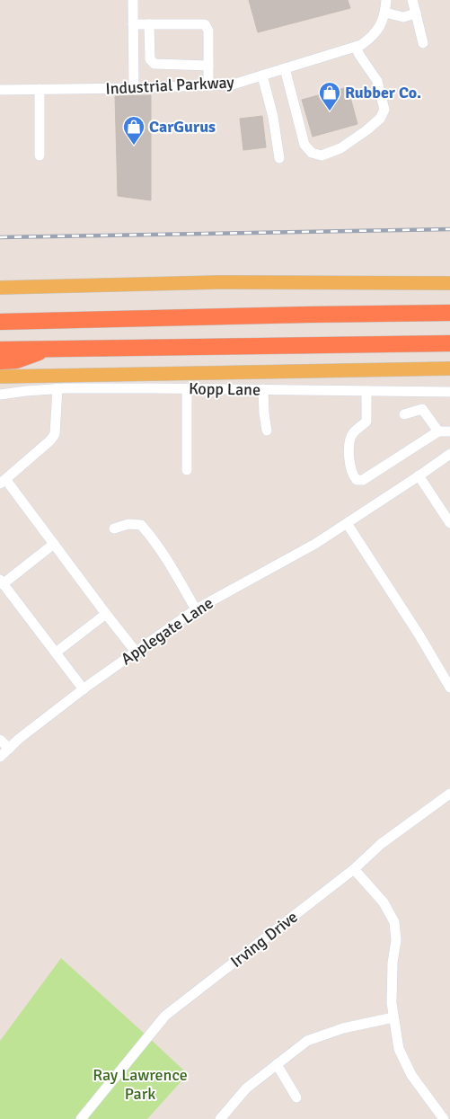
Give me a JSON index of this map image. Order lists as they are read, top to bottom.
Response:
{
  "streets": {
    "street": [
      "Industrial Parkway",
      "Kopp Lane",
      "Applegate Lane",
      "Irving Drive"
    ]
  },
  "parks": ["Ray Lawrence Park"],
  "places": {
    "shop": ["Rubber Co.", "CarGurus"]
  }
}
